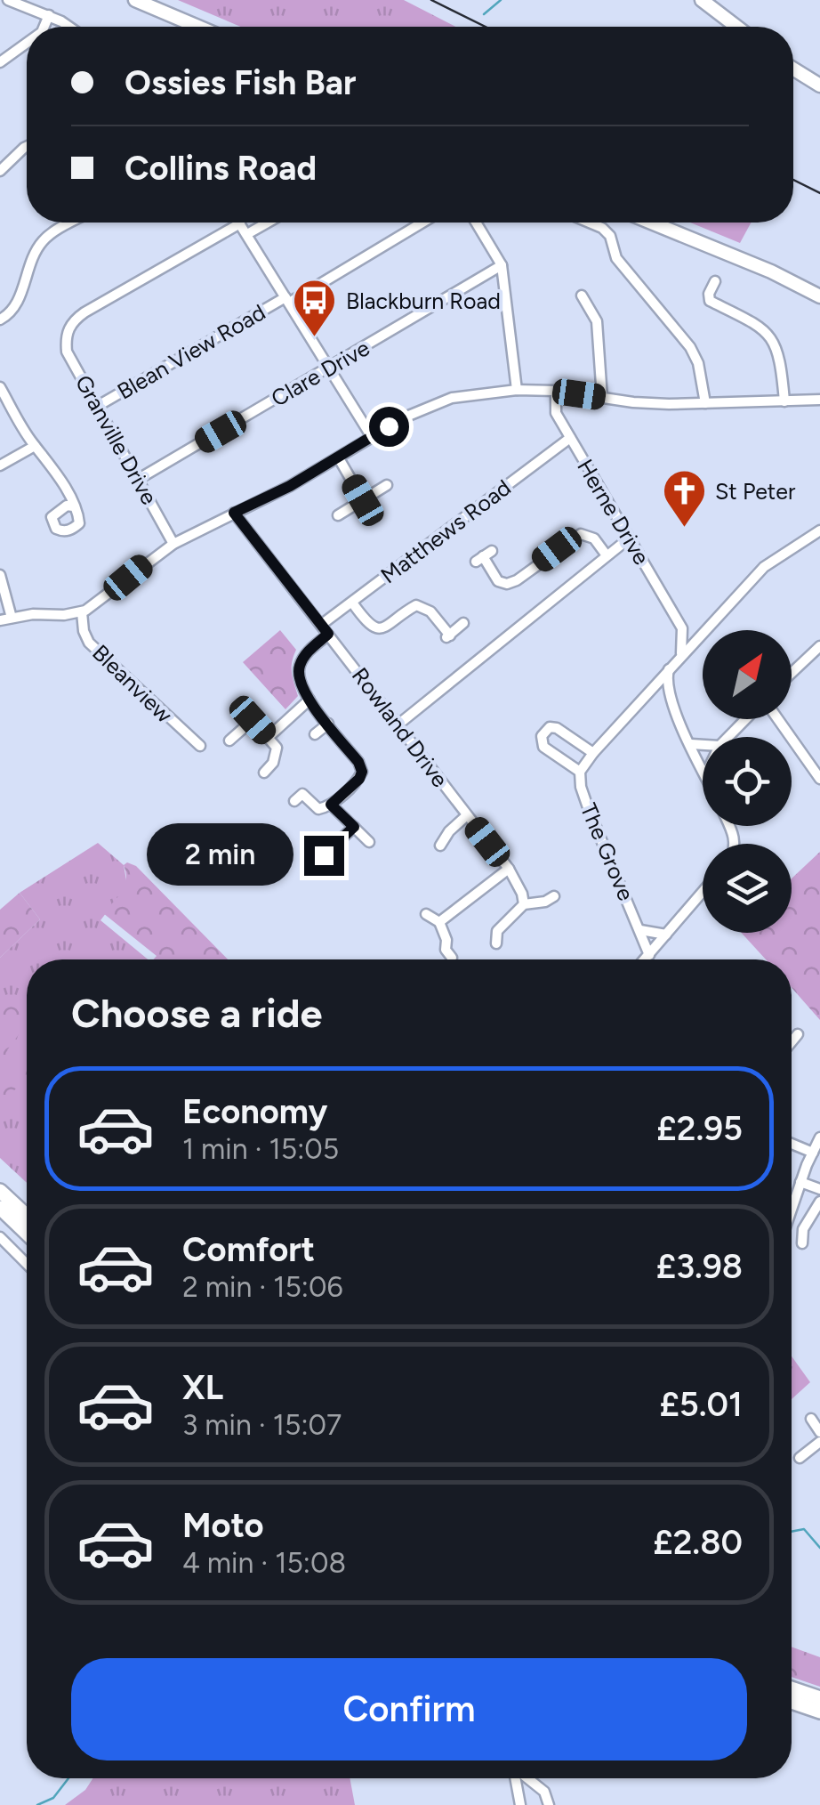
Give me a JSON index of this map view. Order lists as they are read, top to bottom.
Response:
{
  "streets": {
    "street": [
      "Blean View Road",
      "Clare Drive",
      "Granville Drive",
      "Herne Drive",
      "Matthews Road",
      "Bleanview",
      "Rowland Drive",
      "The Grove"
    ]
  },
  "crossings": [
    ["Blean View Road", "Granville Drive"],
    ["Clare Drive", "Granville Drive"],
    ["Herne Drive", "Matthews Road"],
    ["Matthews Road", "Rowland Drive"]
  ],
  "places": {
    "bus stop": ["Blackburn Road"],
    "church": ["St Peter"]
  },
  "north": "top right",
  "page": {
    "banner": ["Ossies Fish Bar", "Collins Road"],
    "bubble": "2 min",
    "heading": "Choose a ride",
    "list": [
      {
        "name": "Economy",
        "note": "1 min · 15:05",
        "value": "£2.95"
      },
      {
        "name": "Comfort",
        "note": "2 min · 15:06",
        "value": "£3.98"
      },
      {
        "name": "XL",
        "note": "3 min · 15:07",
        "value": "£5.01"
      },
      {
        "name": "Moto",
        "note": "4 min · 15:08",
        "value": "£2.80"
      }
    ],
    "buttons": "Confirm"
  }
}
